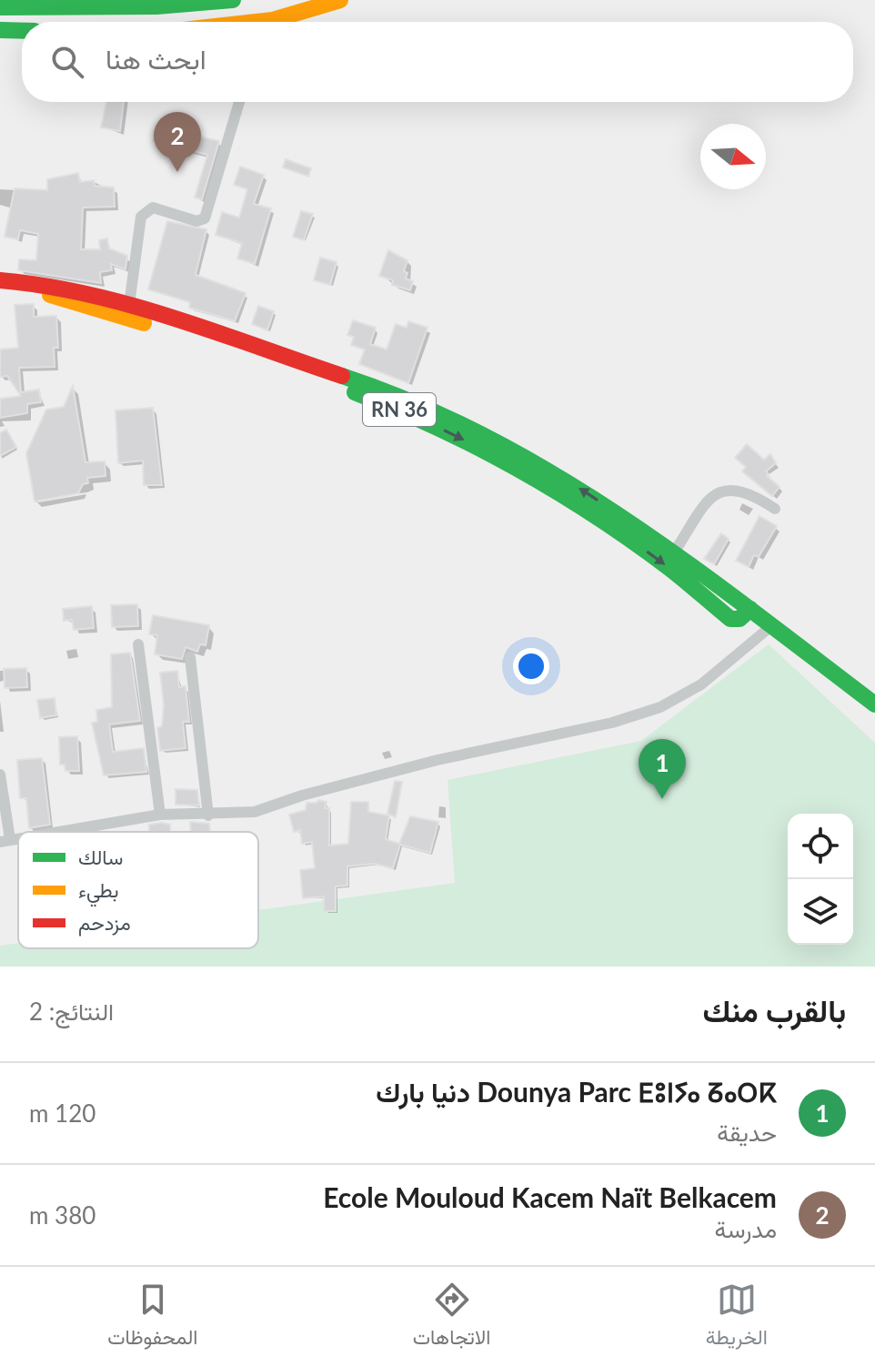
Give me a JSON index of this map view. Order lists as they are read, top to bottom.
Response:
{
  "streets": {
    "main road": ["RN 36"]
  },
  "legend": ["سالك", "بطيء", "مزدحم"],
  "north": "right",
  "page": {
    "search": "ابحث هنا",
    "pins": ["2", "1"],
    "heading": ["بالقرب منك", "النتائج: 2"],
    "list": [
      {
        "mark": "1",
        "name": "Dounya Parc ⴹⵓⵏⵢⴰ ⵒⴰⵔⴽ دنيا بارك",
        "note": "حديقة",
        "value": "120 m"
      },
      {
        "mark": "2",
        "name": "Ecole Mouloud Kacem Naït Belkacem",
        "note": "مدرسة",
        "value": "380 m"
      }
    ],
    "nav": ["الخريطة", "الاتجاهات", "المحفوظات"]
  }
}
